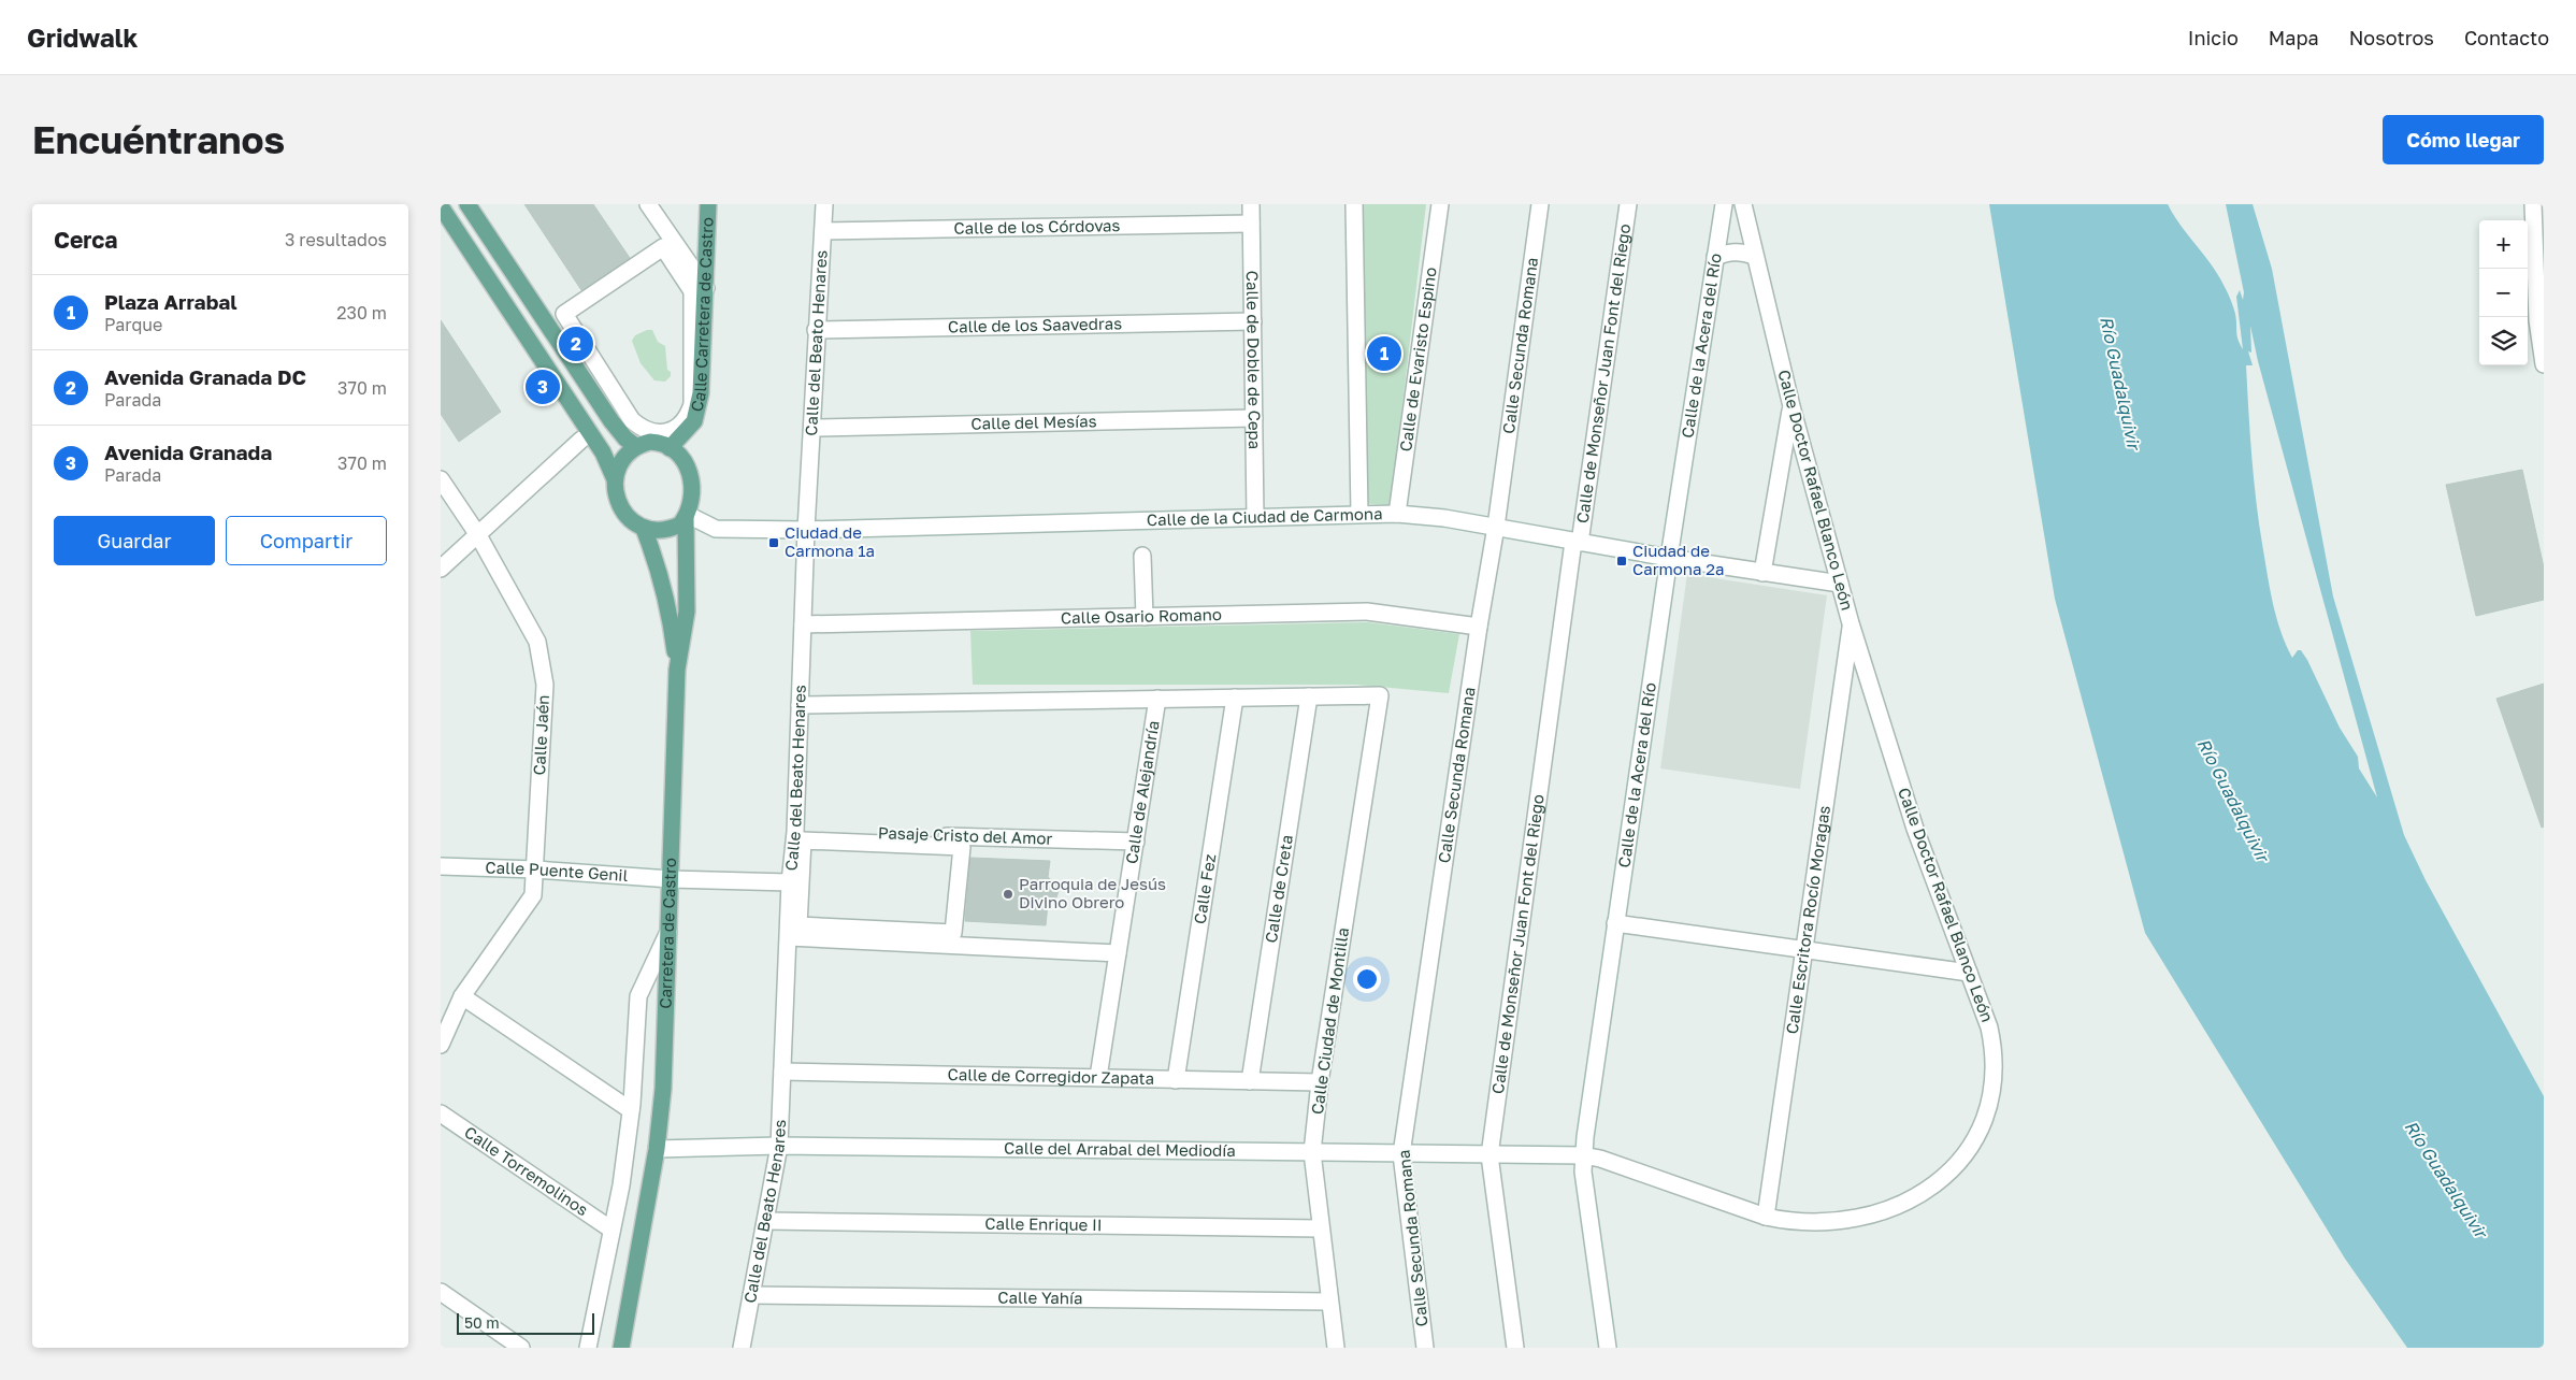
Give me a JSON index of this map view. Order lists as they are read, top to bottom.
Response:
{
  "streets": {
    "main road": ["Calle Carretera de Castro", "Carretera de Castro"],
    "street": [
      "Calle de los Córdovas",
      "Calle de los Saavedras",
      "Calle del Beato Henares",
      "Calle Secunda Romana",
      "Calle de la Acera del Río",
      "Calle de Evaristo Espino",
      "Calle de Doble de Cepa",
      "Calle de Monseñor Juan Font del Riego",
      "Calle del Mesías",
      "Calle Doctor Rafael Blanco León",
      "Calle de la Ciudad de Carmona",
      "Calle Osario Romano",
      "Calle Jaén",
      "Calle de Alejandría",
      "Pasaje Cristo del Amor",
      "Calle Puente Genil",
      "Calle Fez",
      "Calle de Creta",
      "Calle Escritora Rocío Moragas",
      "Calle Ciudad de Montilla",
      "Calle de Corregidor Zapata",
      "Calle del Arrabal del Mediodía",
      "Calle Torremolinos",
      "Calle Enrique II",
      "Calle Yahía"
    ]
  },
  "crossings": [
    ["Calle de los Córdovas", "Calle del Beato Henares"],
    ["Calle de los Córdovas", "Calle de Doble de Cepa"],
    ["Calle Carretera de Castro", "Calle de la Ciudad de Carmona"],
    ["Calle Carretera de Castro", "Carretera de Castro"],
    ["Calle de los Saavedras", "Calle del Beato Henares"],
    ["Calle de los Saavedras", "Calle de Doble de Cepa"],
    ["Calle del Beato Henares", "Calle del Mesías"],
    ["Calle del Beato Henares", "Calle de la Ciudad de Carmona"],
    ["Calle del Beato Henares", "Calle Osario Romano"],
    ["Calle del Beato Henares", "Pasaje Cristo del Amor"],
    ["Calle del Beato Henares", "Calle de Corregidor Zapata"],
    ["Calle del Beato Henares", "Calle del Arrabal del Mediodía"],
    ["Calle del Beato Henares", "Calle Enrique II"],
    ["Calle del Beato Henares", "Calle Yahía"],
    ["Calle Secunda Romana", "Calle de la Ciudad de Carmona"],
    ["Calle Secunda Romana", "Calle Osario Romano"],
    ["Calle Secunda Romana", "Calle del Arrabal del Mediodía"],
    ["Calle de la Acera del Río", "Calle Doctor Rafael Blanco León"],
    ["Calle de la Acera del Río", "Calle de la Ciudad de Carmona"],
    ["Calle de la Acera del Río", "Calle del Arrabal del Mediodía"],
    ["Calle de Evaristo Espino", "Calle de la Ciudad de Carmona"],
    ["Calle de Doble de Cepa", "Calle del Mesías"],
    ["Calle de Doble de Cepa", "Calle de la Ciudad de Carmona"],
    ["Calle de Monseñor Juan Font del Riego", "Calle de la Ciudad de Carmona"],
    ["Calle de Monseñor Juan Font del Riego", "Calle del Arrabal del Mediodía"],
    ["Calle Doctor Rafael Blanco León", "Calle de la Ciudad de Carmona"],
    ["Calle Doctor Rafael Blanco León", "Calle Escritora Rocío Moragas"],
    ["Calle Doctor Rafael Blanco León", "Calle del Arrabal del Mediodía"],
    ["Calle de la Ciudad de Carmona", "Carretera de Castro"],
    ["Calle Jaén", "Calle Puente Genil"],
    ["Calle de Alejandría", "Pasaje Cristo del Amor"],
    ["Calle de Alejandría", "Calle de Corregidor Zapata"],
    ["Calle Puente Genil", "Carretera de Castro"],
    ["Calle Fez", "Calle de Corregidor Zapata"],
    ["Calle de Creta", "Calle Ciudad de Montilla"],
    ["Calle de Creta", "Calle de Corregidor Zapata"],
    ["Carretera de Castro", "Calle del Arrabal del Mediodía"],
    ["Calle Ciudad de Montilla", "Calle de Corregidor Zapata"],
    ["Calle Ciudad de Montilla", "Calle del Arrabal del Mediodía"],
    ["Calle Ciudad de Montilla", "Calle Enrique II"],
    ["Calle Ciudad de Montilla", "Calle Yahía"]
  ],
  "water": ["Río Guadalquivir"],
  "places": {
    "transit": ["Ciudad de Carmona 1ª", "Ciudad de Carmona 2ª"],
    "other": ["Parroquia de Jesús Divino Obrero"]
  },
  "scale_bar": "50 m",
  "page": {
    "header": "Gridwalk",
    "nav": [
      "Inicio",
      "Mapa",
      "Nosotros",
      "Contacto"
    ],
    "buttons": [
      "Cómo llegar",
      ["Guardar", "Compartir"]
    ],
    "title": "Encuéntranos",
    "heading": ["Cerca", "3 resultados"],
    "map_buttons": ["+", "−"],
    "list": [
      {
        "mark": "1",
        "name": "Plaza Arrabal",
        "note": "Parque",
        "value": "230 m"
      },
      {
        "mark": "2",
        "name": "Avenida Granada DC",
        "note": "Parada",
        "value": "370 m"
      },
      {
        "mark": "3",
        "name": "Avenida Granada",
        "note": "Parada",
        "value": "370 m"
      }
    ],
    "pins": ["2", "1", "3"],
    "scale": "50 m"
  }
}
